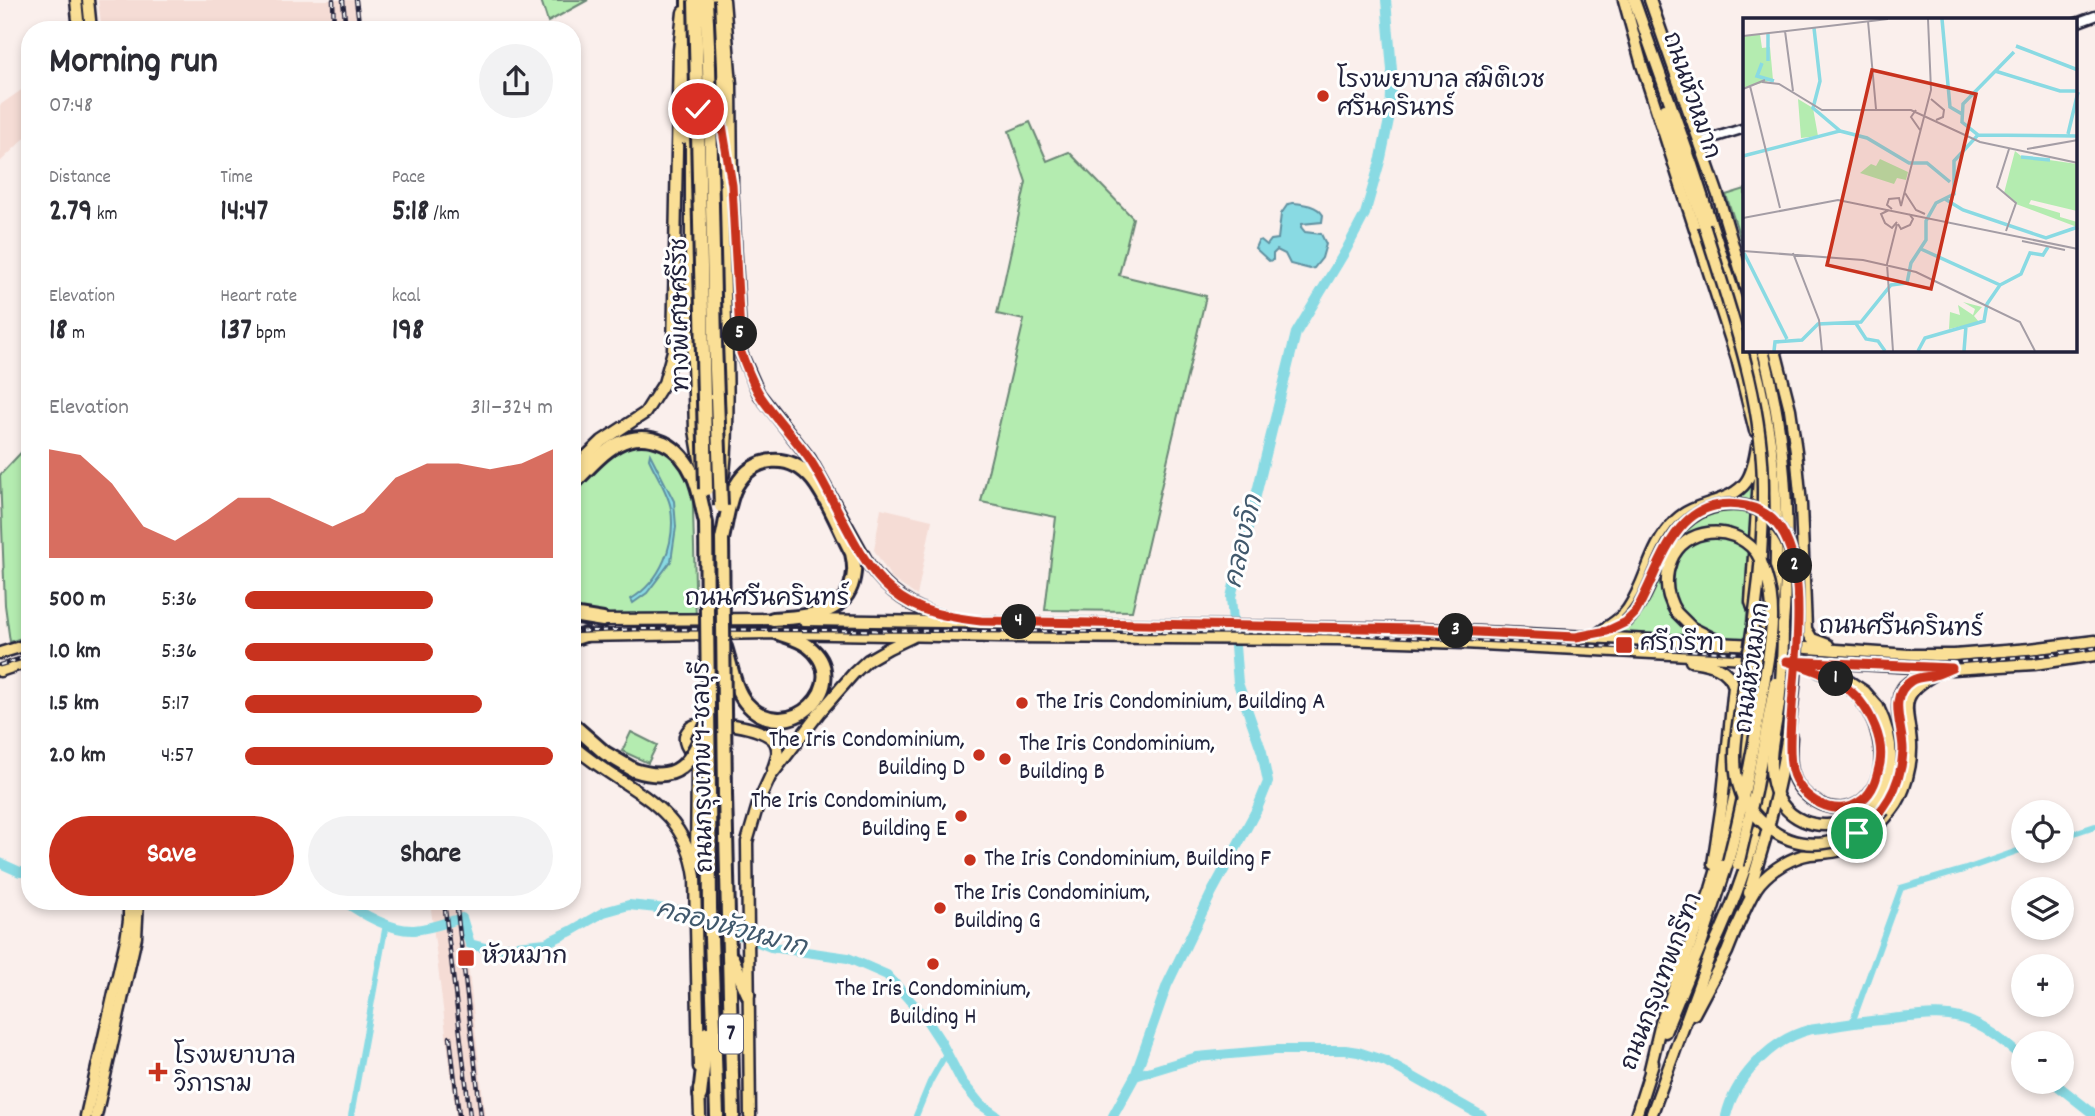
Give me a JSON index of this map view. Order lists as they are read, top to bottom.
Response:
{
  "streets": {
    "highway": ["ทางพิเศษศรีรัช", "ถนนกรุงเทพฯ-ชลบุรี", "7"],
    "main road": ["ถนนหัวหมาก", "ถนนศรีนครินทร์", "ถนนกรุงเทพกรีฑา"]
  },
  "crossings": [
    ["ถนนหัวหมาก", "ถนนกรุงเทพกรีฑา"],
    ["ทางพิเศษศรีรัช", "ถนนกรุงเทพฯ-ชลบุรี"]
  ],
  "water": ["คลองจิก", "คลองหัวหมาก"],
  "places": {
    "other": [
      "โรงพยาบาล สมิติเวช ศรีนครินทร์",
      "The Iris Condominium, Building A",
      "The Iris Condominium, Building D",
      "The Iris Condominium, Building B",
      "The Iris Condominium, Building E",
      "The Iris Condominium, Building F",
      "The Iris Condominium, Building G",
      "The Iris Condominium, Building H"
    ],
    "transit": ["ศรีกรีฑา", "หัวหมาก"],
    "health": ["โรงพยาบาล วิภาราม"]
  },
  "page": {
    "heading": ["Morning run", "07:48"],
    "stats": [
      ["Distance", "2.79 km"],
      ["Time", "14:47"],
      ["Pace", "5:18 /km"],
      ["Elevation", "18 m"],
      ["Heart rate", "137 bpm"],
      ["kcal", "198"]
    ],
    "pins": [
      "5",
      "2",
      "4",
      "3",
      "1"
    ],
    "chart": ["Elevation", "311–324 m"],
    "list": [
      {
        "name": "500 m",
        "note": "5:36"
      },
      {
        "name": "1.0 km",
        "note": "5:36"
      },
      {
        "name": "1.5 km",
        "note": "5:17"
      },
      {
        "name": "2.0 km",
        "note": "4:57"
      }
    ],
    "map_buttons": ["+", "−"],
    "buttons": ["Save", "Share"]
  }
}
